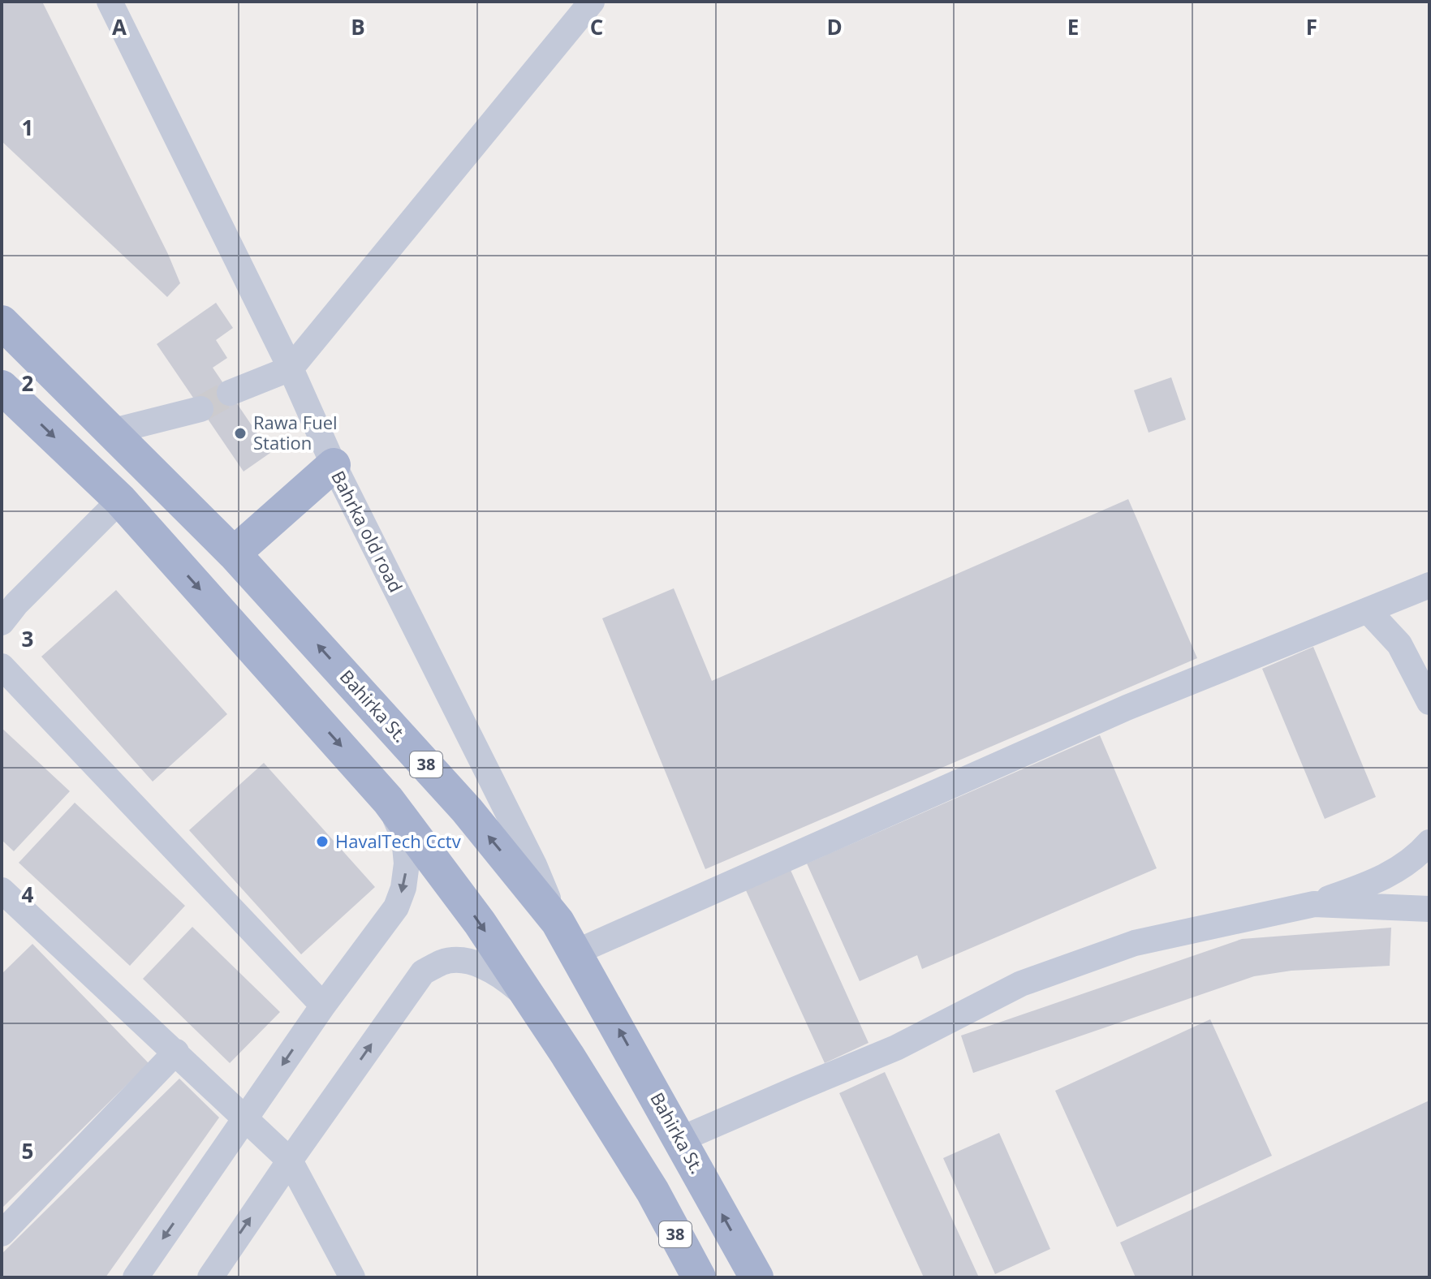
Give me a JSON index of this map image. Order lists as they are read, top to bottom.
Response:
{
  "streets": {
    "main road": ["Bahirka St.", "38"],
    "street": ["Bahrka old road"]
  },
  "crossings": [
    ["Bahrka old road", "Bahirka St."]
  ],
  "places": ["Rawa Fuel Station", "HavalTech Cctv"],
  "grid": {
    "columns": [
      "A",
      "B",
      "C",
      "D",
      "E",
      "F"
    ],
    "rows": [
      "1",
      "2",
      "3",
      "4",
      "5"
    ]
  }
}
